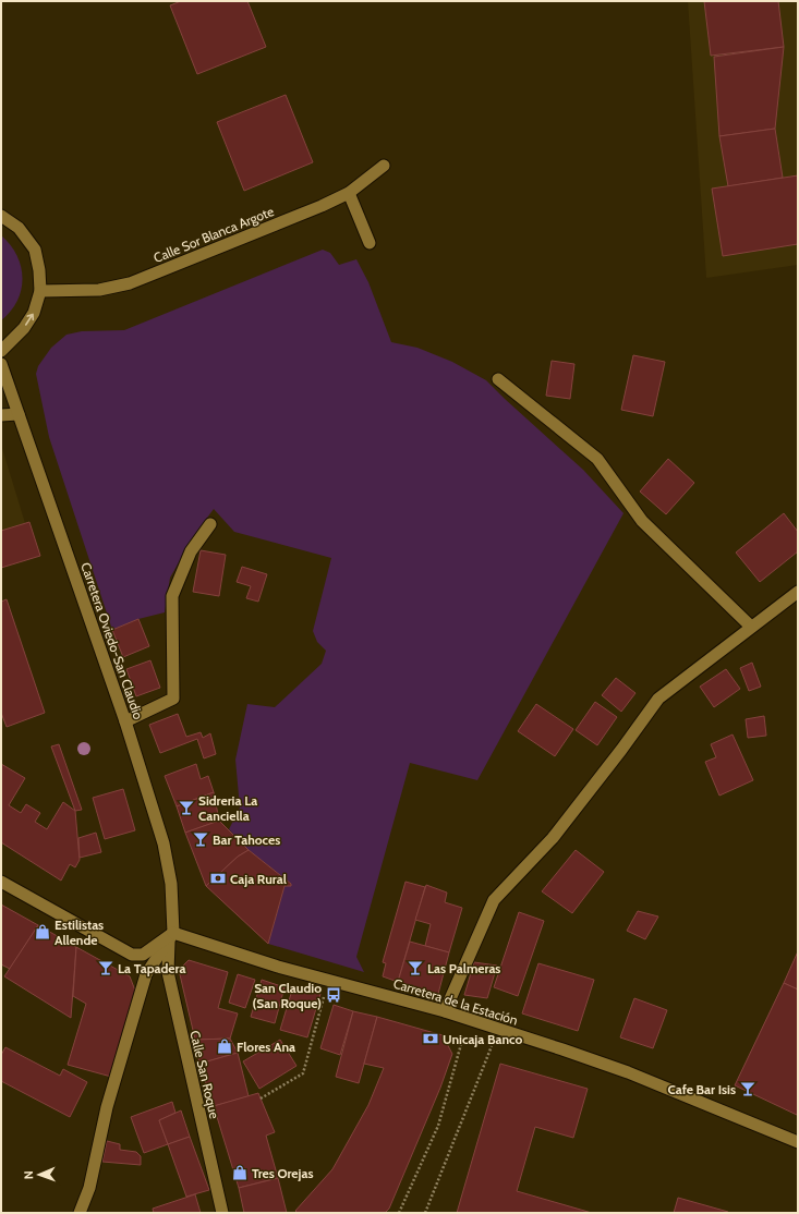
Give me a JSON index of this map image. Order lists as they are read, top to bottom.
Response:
{
  "streets": {
    "street": [
      "Calle Sor Blanca Argote",
      "Carretera Oviedo-San Claudio",
      "Carretera de la Estación",
      "Calle San Roque"
    ]
  },
  "crossings": [
    ["Carretera Oviedo-San Claudio", "Carretera de la Estación"],
    ["Carretera Oviedo-San Claudio", "Calle San Roque"],
    ["Carretera de la Estación", "Calle San Roque"]
  ],
  "places": {
    "bar": [
      "Sidreria La Canciella",
      "Bar Tahoces",
      "La Tapadera",
      "Las Palmeras",
      "Cafe Bar Isis"
    ],
    "bank": ["Caja Rural", "Unicaja Banco"],
    "shop": ["Estilistas Allende", "Flores Ana", "Tres Orejas"],
    "bus stop": ["San Claudio (San Roque)"]
  },
  "north": "left"
}
